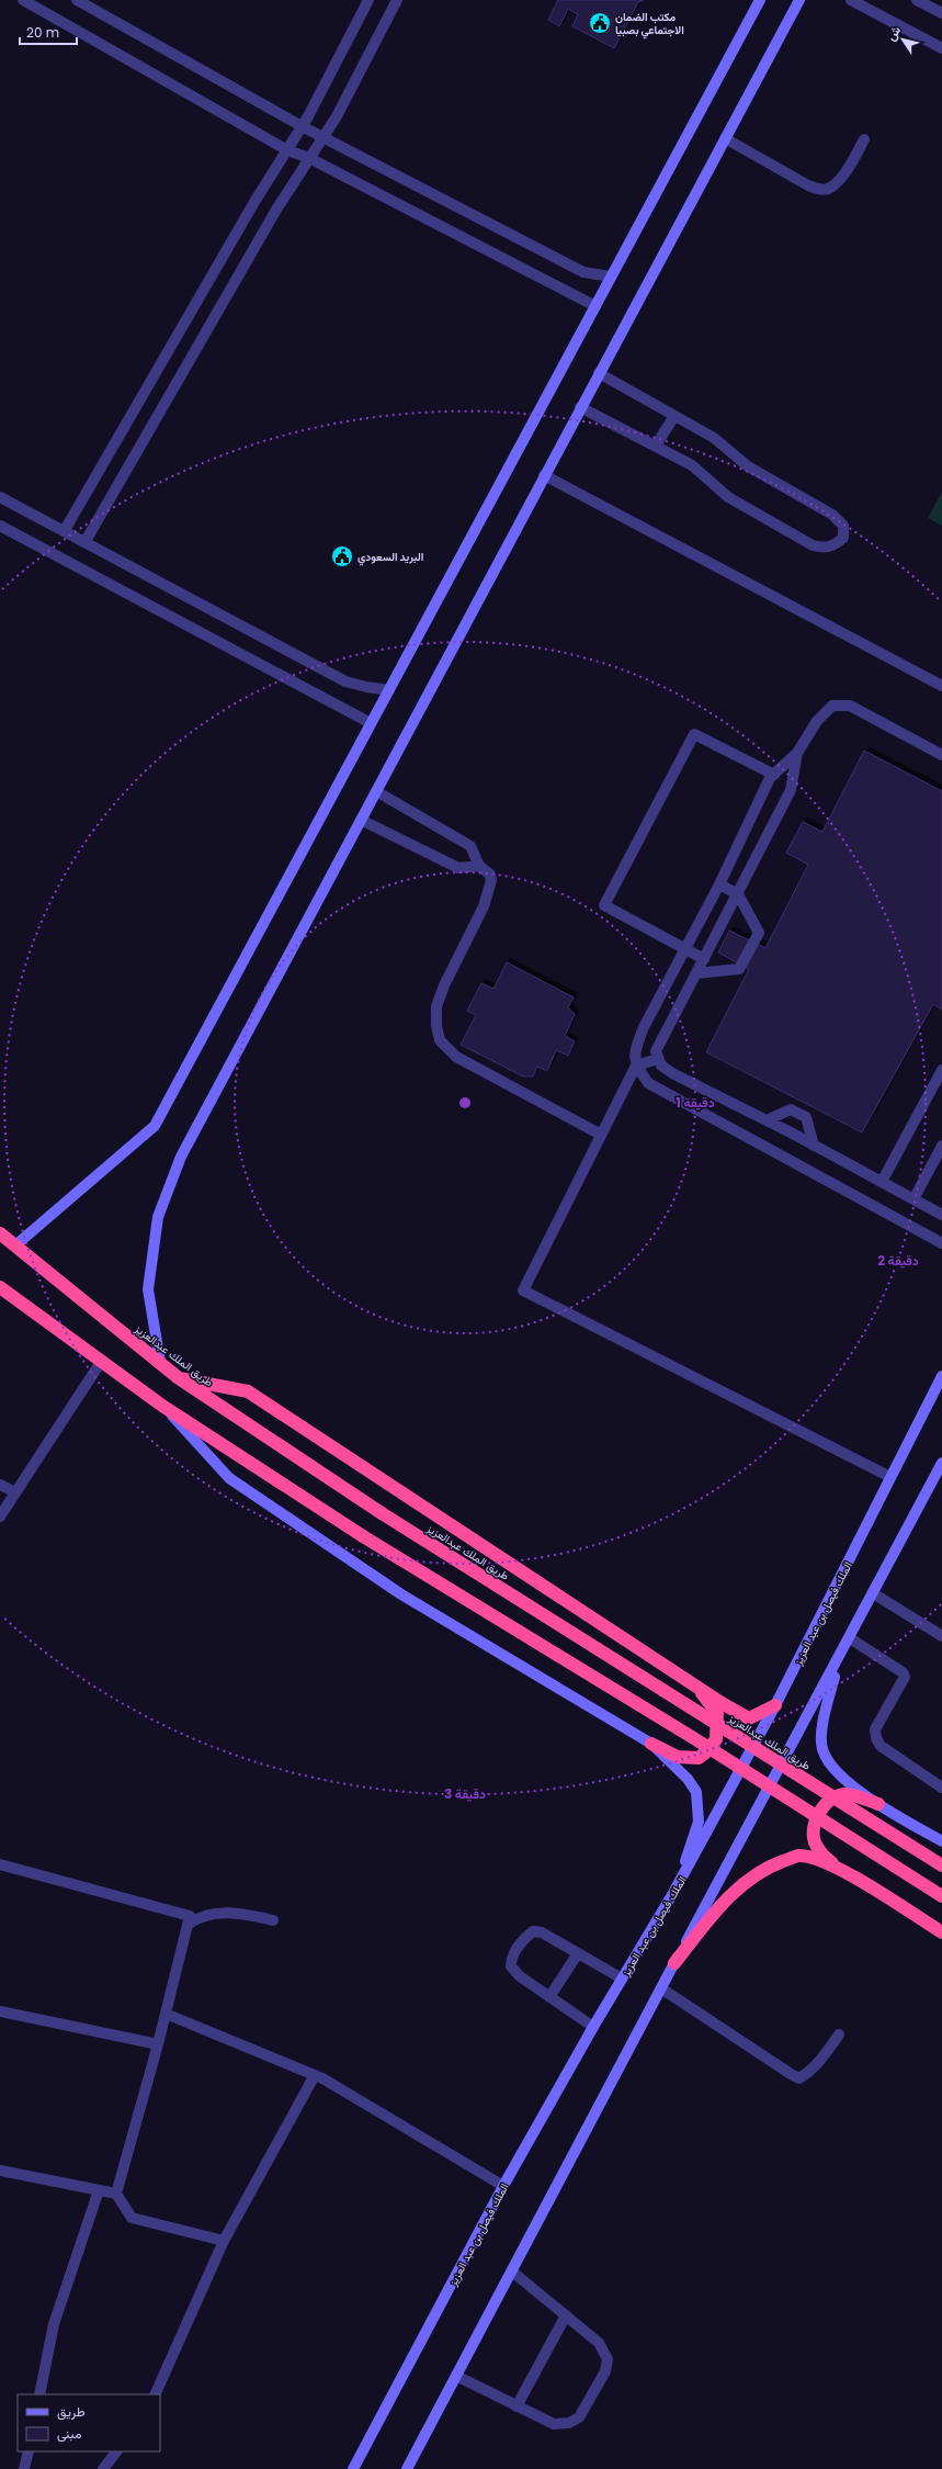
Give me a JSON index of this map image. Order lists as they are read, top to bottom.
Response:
{
  "streets": {
    "highway": ["طريق الملك عبدالعزيز"],
    "street": ["الملك فيصل بن عبد العزيز"]
  },
  "places": {
    "public building": ["مكتب الضمان الاجتماعي بصبيا", "البريد السعودي"]
  },
  "legend": ["طريق", "مبنى"],
  "scale_bar": "20 m",
  "north": "top left",
  "rings": ["1 دقيقة", "2 دقيقة", "3 دقيقة"]
}
